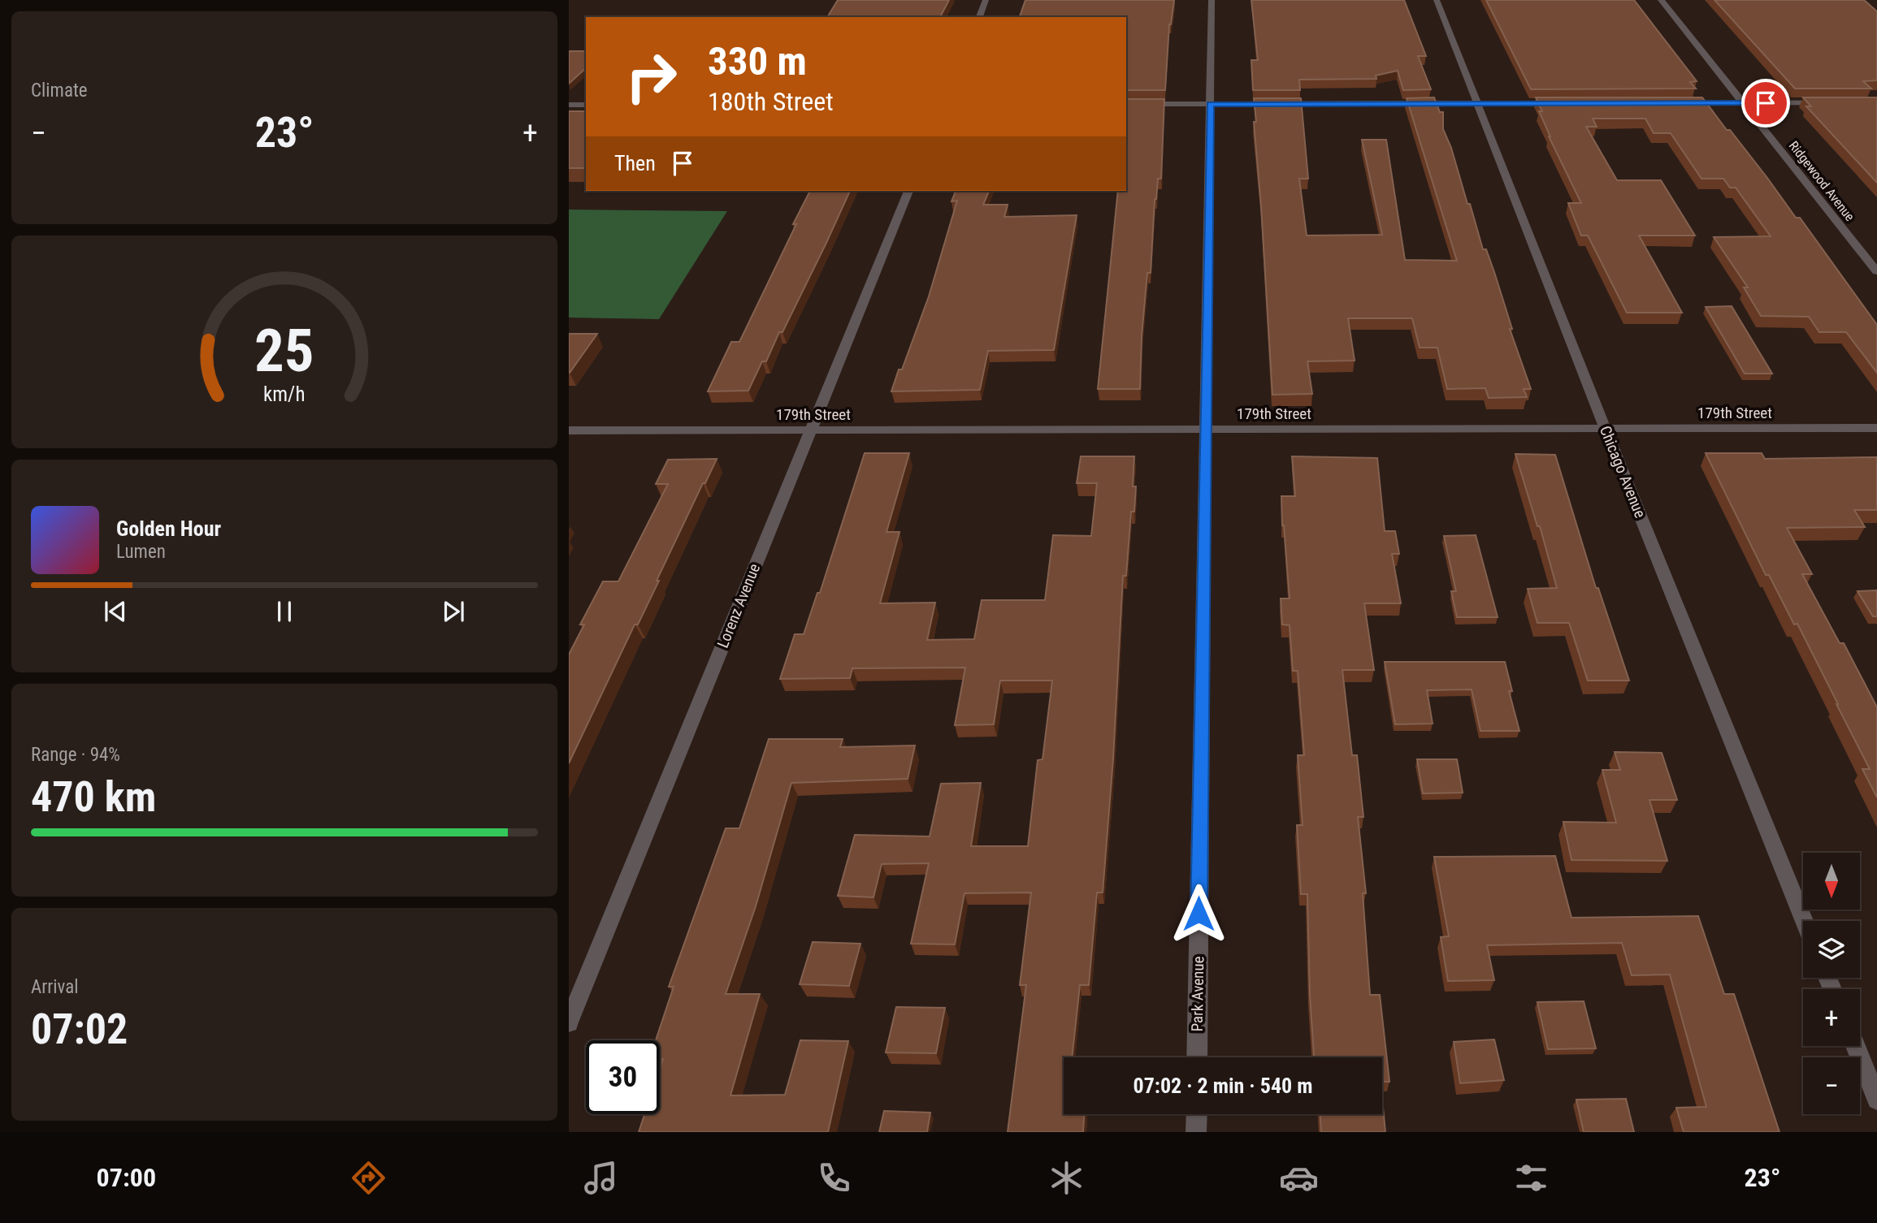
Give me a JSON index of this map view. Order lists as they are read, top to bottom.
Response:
{
  "streets": {
    "street": [
      "Ridgewood Avenue",
      "179th Street",
      "Chicago Avenue",
      "Lorenz Avenue",
      "Park Avenue"
    ]
  },
  "crossings": [
    ["179th Street", "Chicago Avenue"],
    ["179th Street", "Lorenz Avenue"],
    ["179th Street", "Park Avenue"]
  ],
  "north": "bottom",
  "page": {
    "tile": [
      "Climate",
      ["Range · 94%", "470 km"],
      ["Arrival", "07:02"]
    ],
    "turn": ["330 m", "180th Street"],
    "heat": ["−", "23°", "+"],
    "then": "Then",
    "song": ["Golden Hour", "Lumen"],
    "map_buttons": ["+", "−"],
    "limit": "30",
    "trip": "07:02 · 2 min · 540 m",
    "tabs": ["07:00", "23°"],
    "gauge": ["25", "km/h"]
  }
}
